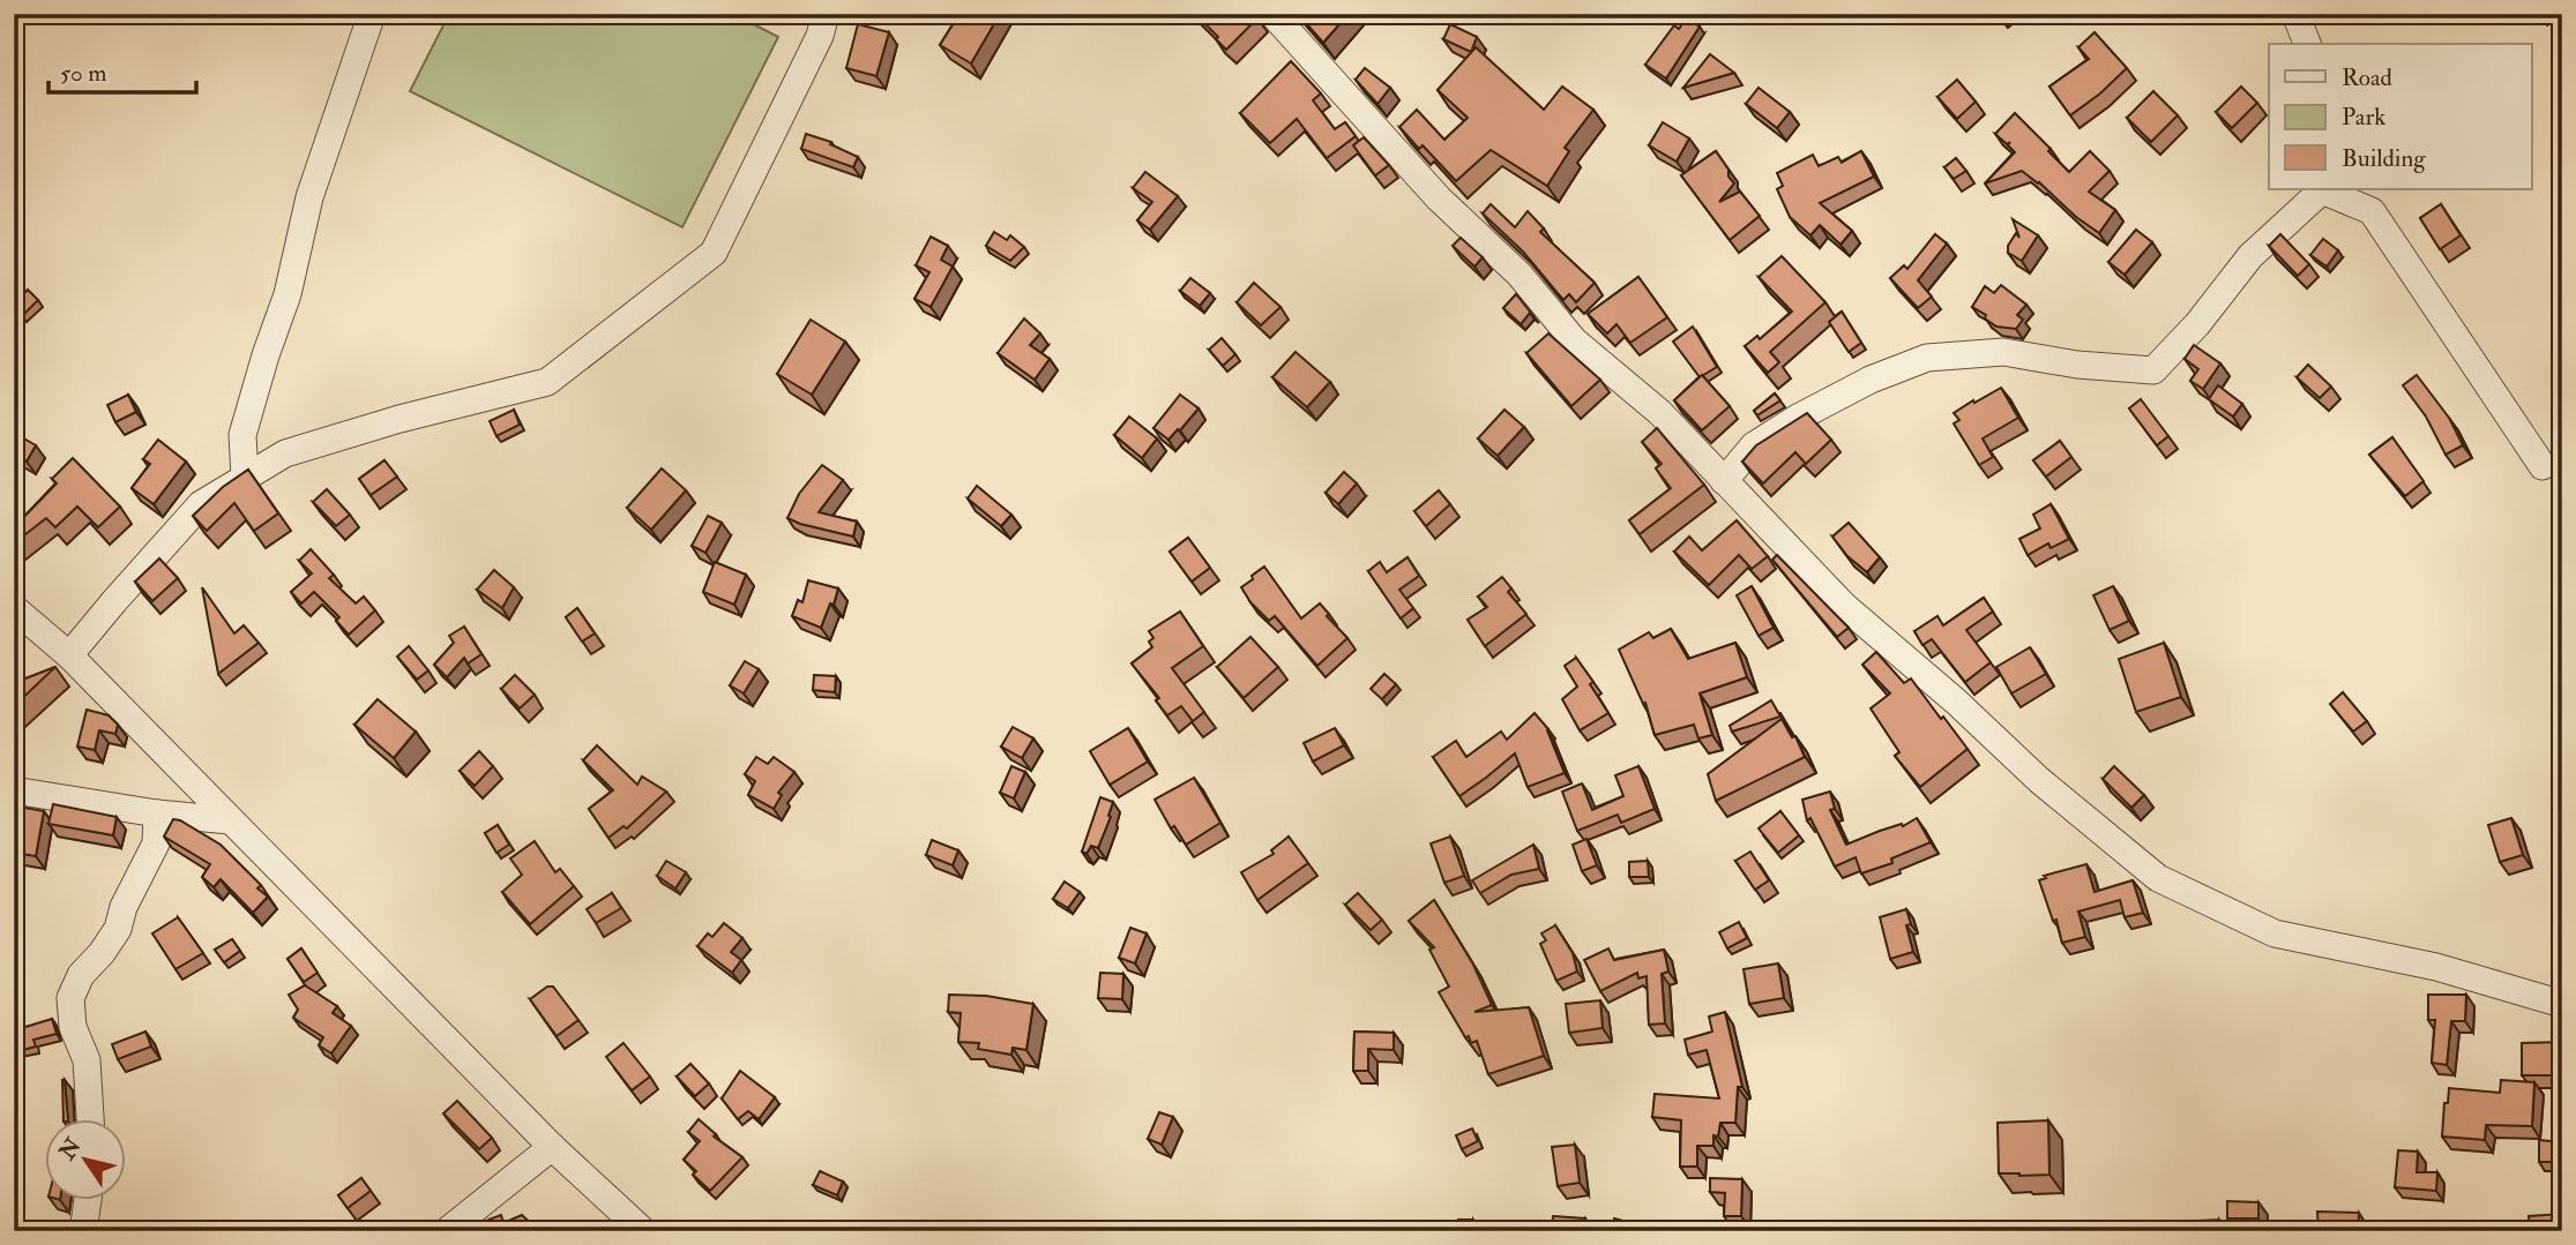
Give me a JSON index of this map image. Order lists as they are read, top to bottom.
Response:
{
  "legend": ["Road", "Park", "Building"],
  "scale_bar": "50 m",
  "north": "top left"
}
